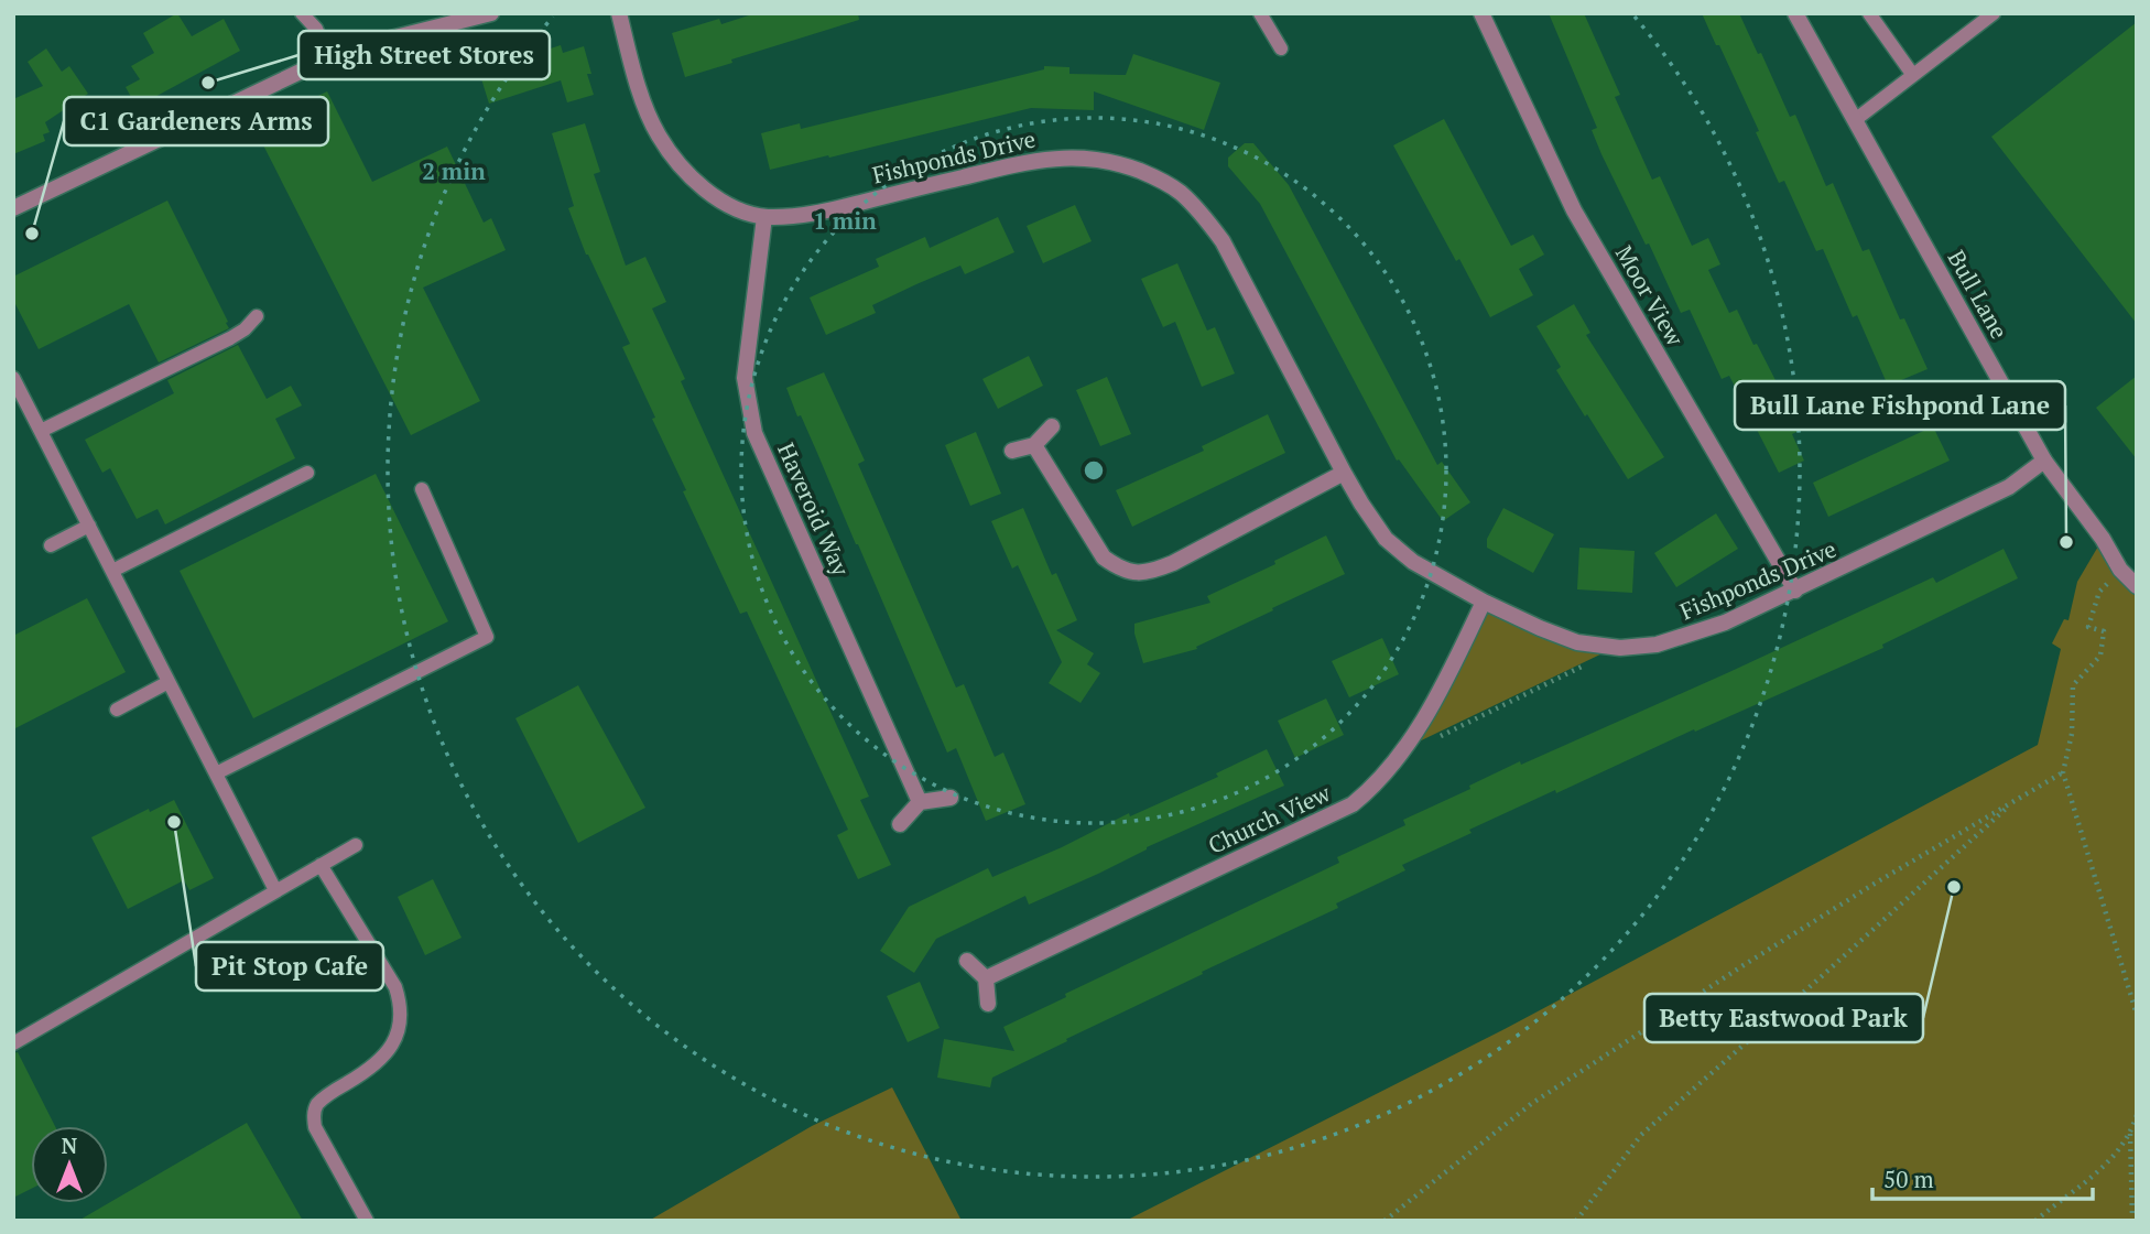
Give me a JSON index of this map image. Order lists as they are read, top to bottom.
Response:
{
  "streets": {
    "street": [
      "Fishponds Drive",
      "Bull Lane",
      "Moor View",
      "Haveroid Way",
      "Church View"
    ]
  },
  "crossings": [
    ["Fishponds Drive", "Bull Lane"],
    ["Fishponds Drive", "Moor View"],
    ["Fishponds Drive", "Haveroid Way"],
    ["Fishponds Drive", "Church View"]
  ],
  "places": [
    "High Street Stores",
    "C1 Gardeners Arms",
    "Bull Lane Fishpond Lane",
    "Pit Stop Cafe",
    "Betty Eastwood Park"
  ],
  "scale_bar": "50 m",
  "north": "top",
  "rings": ["2 min", "1 min"]
}
